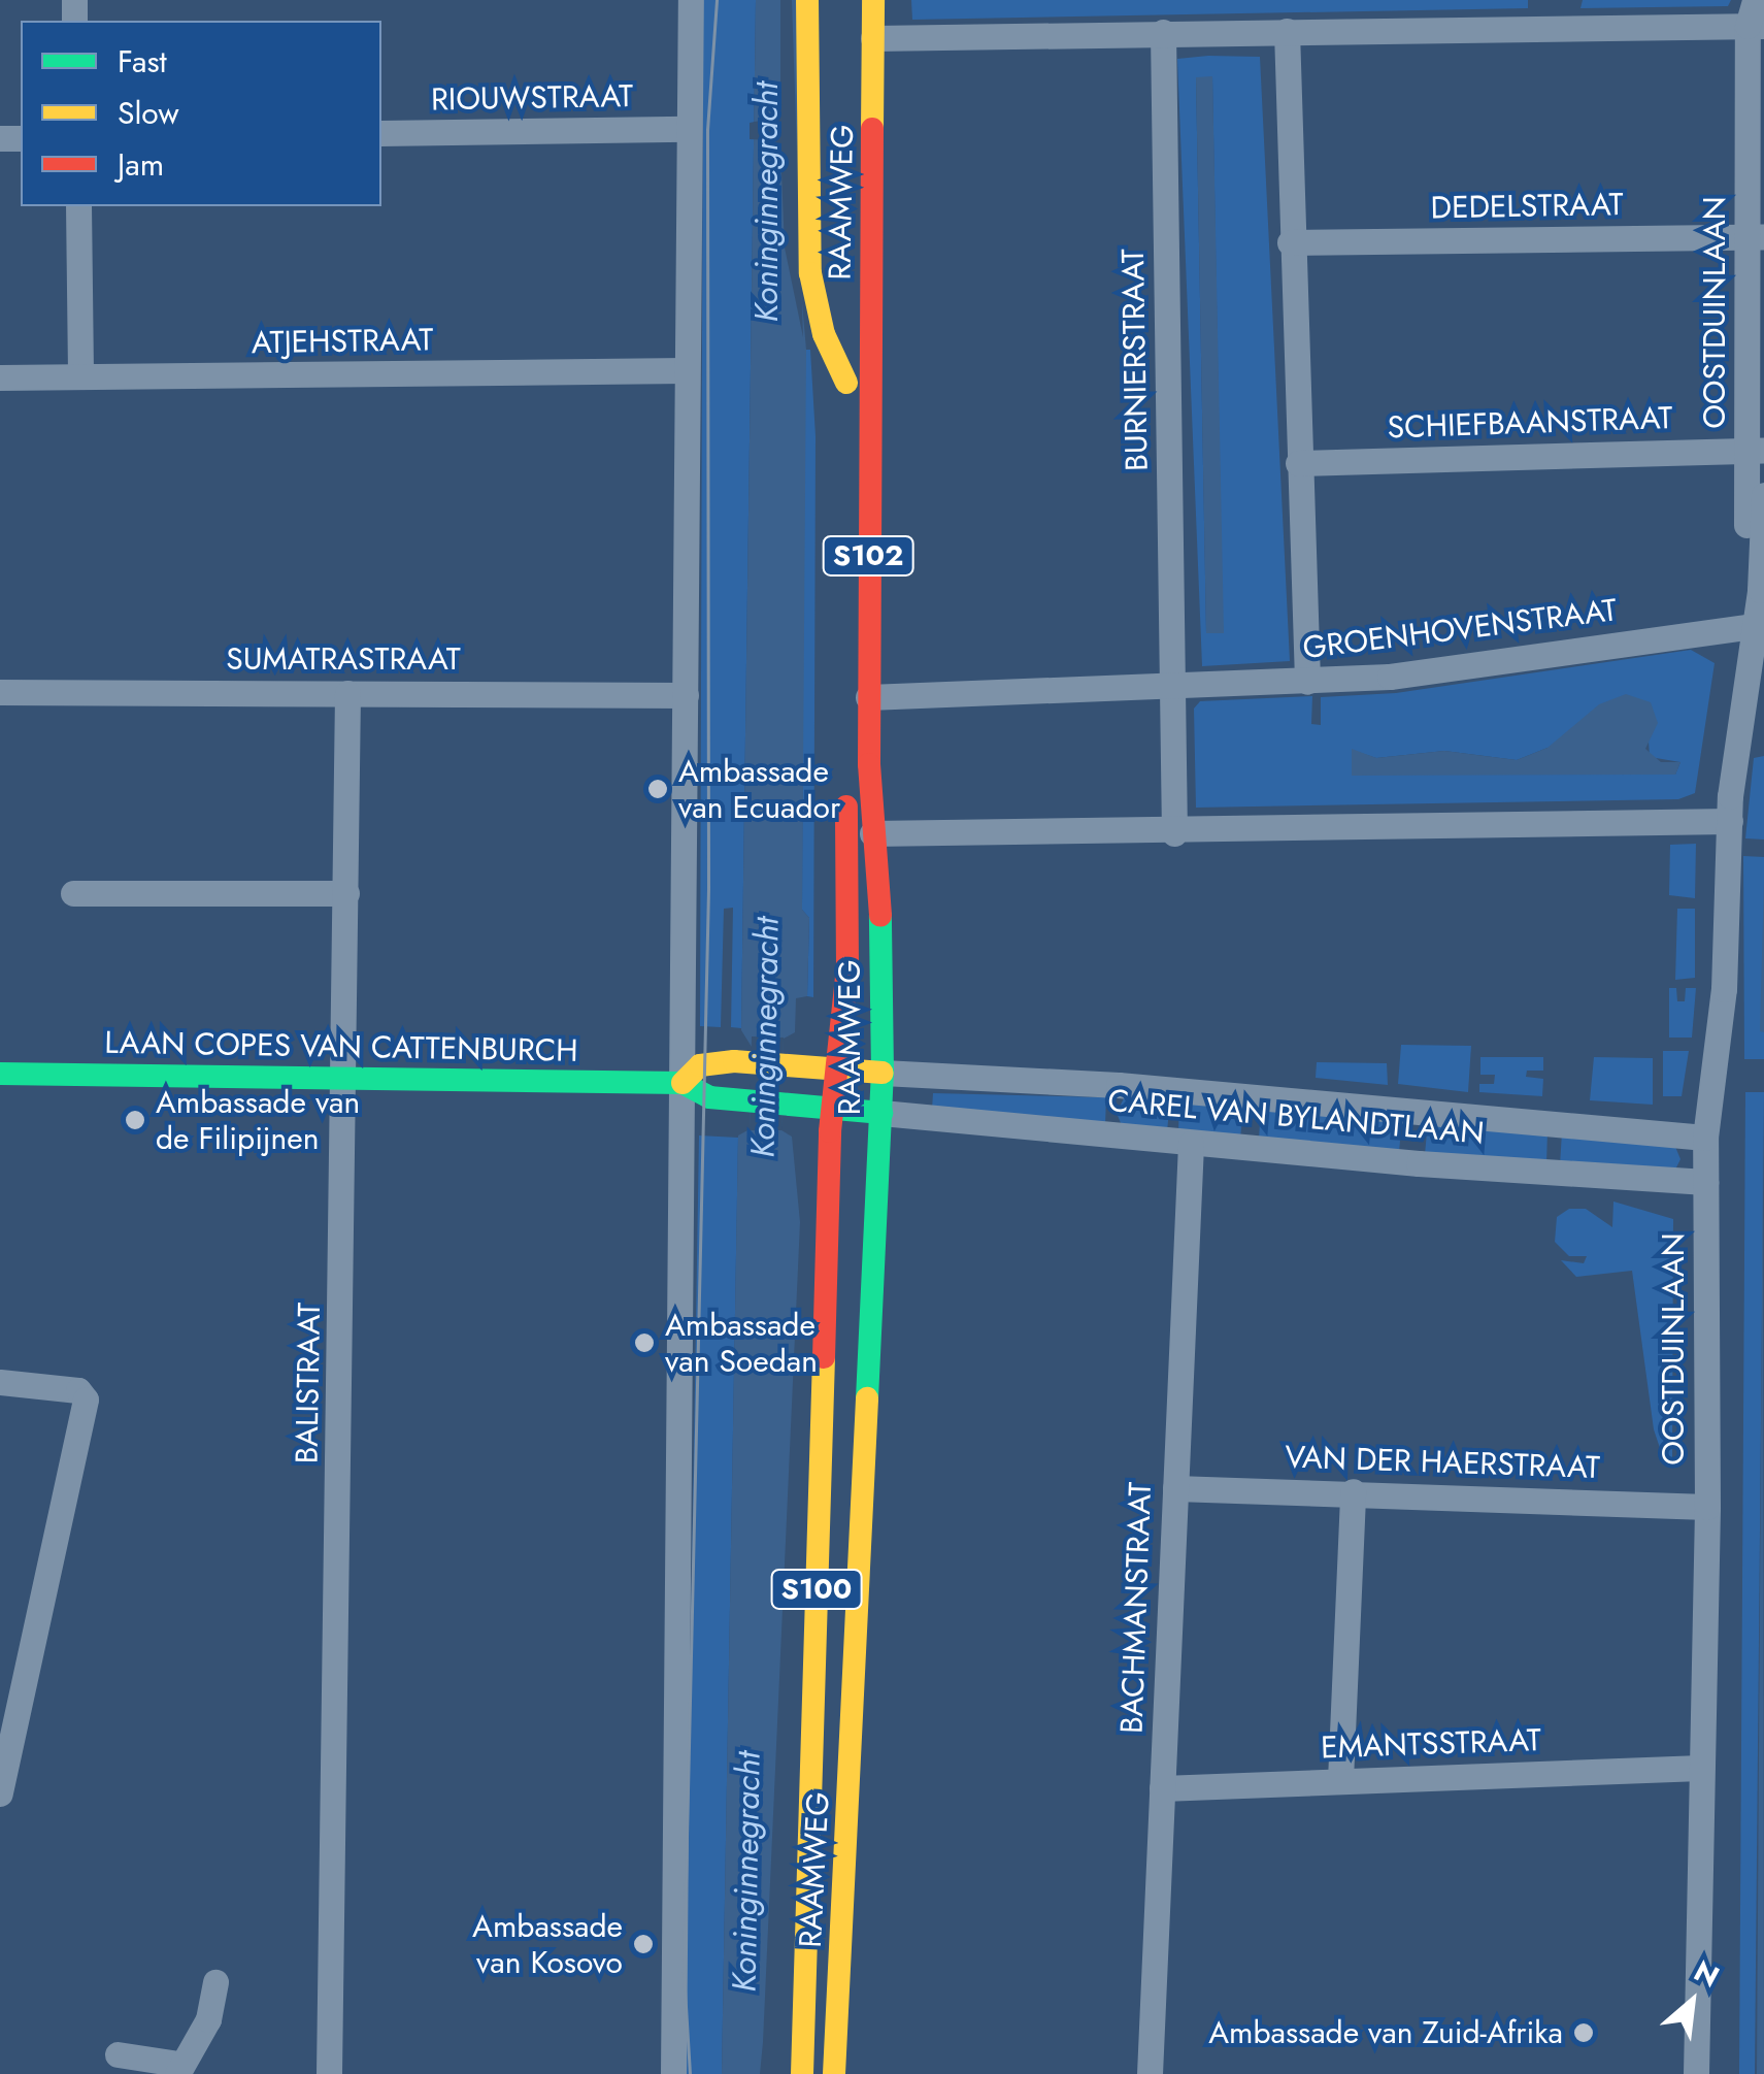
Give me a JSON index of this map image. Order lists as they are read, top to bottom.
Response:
{
  "streets": {
    "main road": [
      "RAAMWEG",
      "S102",
      "LAAN COPES VAN CATTENBURCH",
      "S100"
    ],
    "street": [
      "RIOUWSTRAAT",
      "DEDELSTRAAT",
      "OOSTDUINLAAN",
      "ATJEHSTRAAT",
      "BURNIERSTRAAT",
      "SCHIEFBAANSTRAAT",
      "GROENHOVENSTRAAT",
      "SUMATRASTRAAT",
      "CAREL VAN BYLANDTLAAN",
      "BALISTRAAT",
      "VAN DER HAERSTRAAT",
      "BACHMANSTRAAT",
      "EMANTSSTRAAT"
    ]
  },
  "crossings": [
    ["RAAMWEG", "GROENHOVENSTRAAT"],
    ["RAAMWEG", "LAAN COPES VAN CATTENBURCH"],
    ["RAAMWEG", "CAREL VAN BYLANDTLAAN"],
    ["DEDELSTRAAT", "OOSTDUINLAAN"],
    ["OOSTDUINLAAN", "SCHIEFBAANSTRAAT"],
    ["OOSTDUINLAAN", "GROENHOVENSTRAAT"],
    ["OOSTDUINLAAN", "CAREL VAN BYLANDTLAAN"],
    ["OOSTDUINLAAN", "VAN DER HAERSTRAAT"],
    ["OOSTDUINLAAN", "EMANTSSTRAAT"],
    ["BURNIERSTRAAT", "GROENHOVENSTRAAT"],
    ["SUMATRASTRAAT", "BALISTRAAT"],
    ["LAAN COPES VAN CATTENBURCH", "CAREL VAN BYLANDTLAAN"],
    ["LAAN COPES VAN CATTENBURCH", "BALISTRAAT"],
    ["CAREL VAN BYLANDTLAAN", "BACHMANSTRAAT"],
    ["VAN DER HAERSTRAAT", "BACHMANSTRAAT"],
    ["BACHMANSTRAAT", "EMANTSSTRAAT"]
  ],
  "water": ["Koninginnegracht"],
  "places": [
    "Ambassade van Ecuador",
    "Ambassade van de Filipijnen",
    "Ambassade van Soedan",
    "Ambassade van Kosovo",
    "Ambassade van Zuid-Afrika"
  ],
  "legend": ["Fast", "Slow", "Jam"],
  "north": "top right"
}
